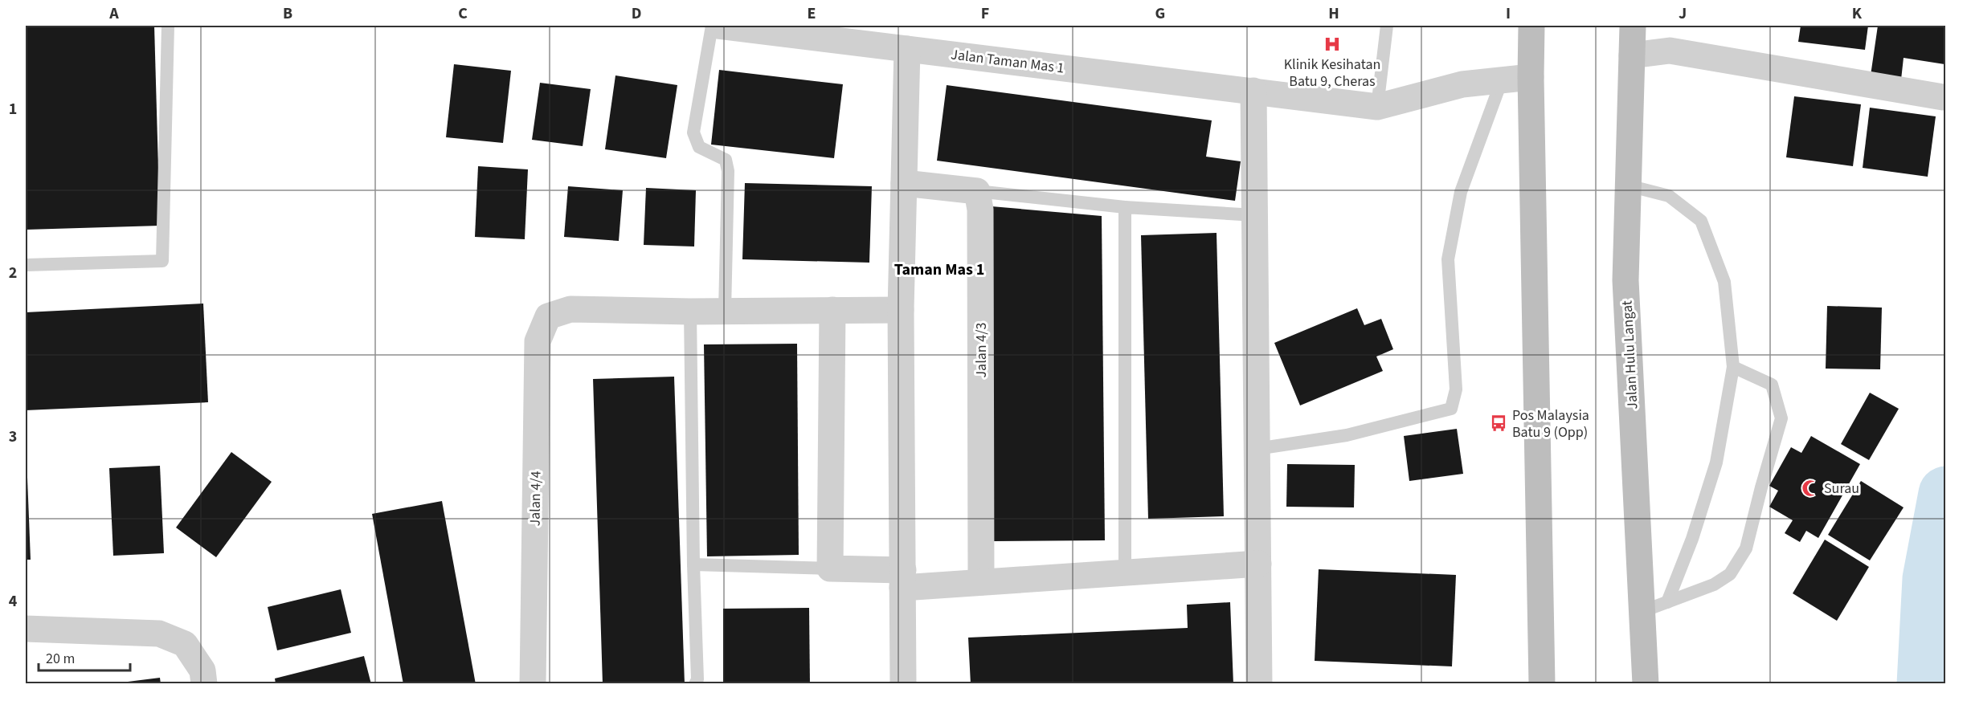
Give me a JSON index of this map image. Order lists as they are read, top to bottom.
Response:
{
  "streets": {
    "main road": ["Jalan Hulu Langat"],
    "street": ["Jalan Taman Mas 1", "Jalan 4/3", "Jalan 4/4"]
  },
  "districts": ["Taman Mas 1"],
  "places": {
    "hospital": ["Klinik Kesihatan Batu 9, Cheras"],
    "bus stop": ["Pos Malaysia Batu 9 (Opp)"],
    "mosque": ["Surau"]
  },
  "scale_bar": "20 m",
  "grid": {
    "columns": [
      "A",
      "B",
      "C",
      "D",
      "E",
      "F",
      "G",
      "H",
      "I",
      "J",
      "K"
    ],
    "rows": [
      "1",
      "2",
      "3",
      "4"
    ]
  }
}
